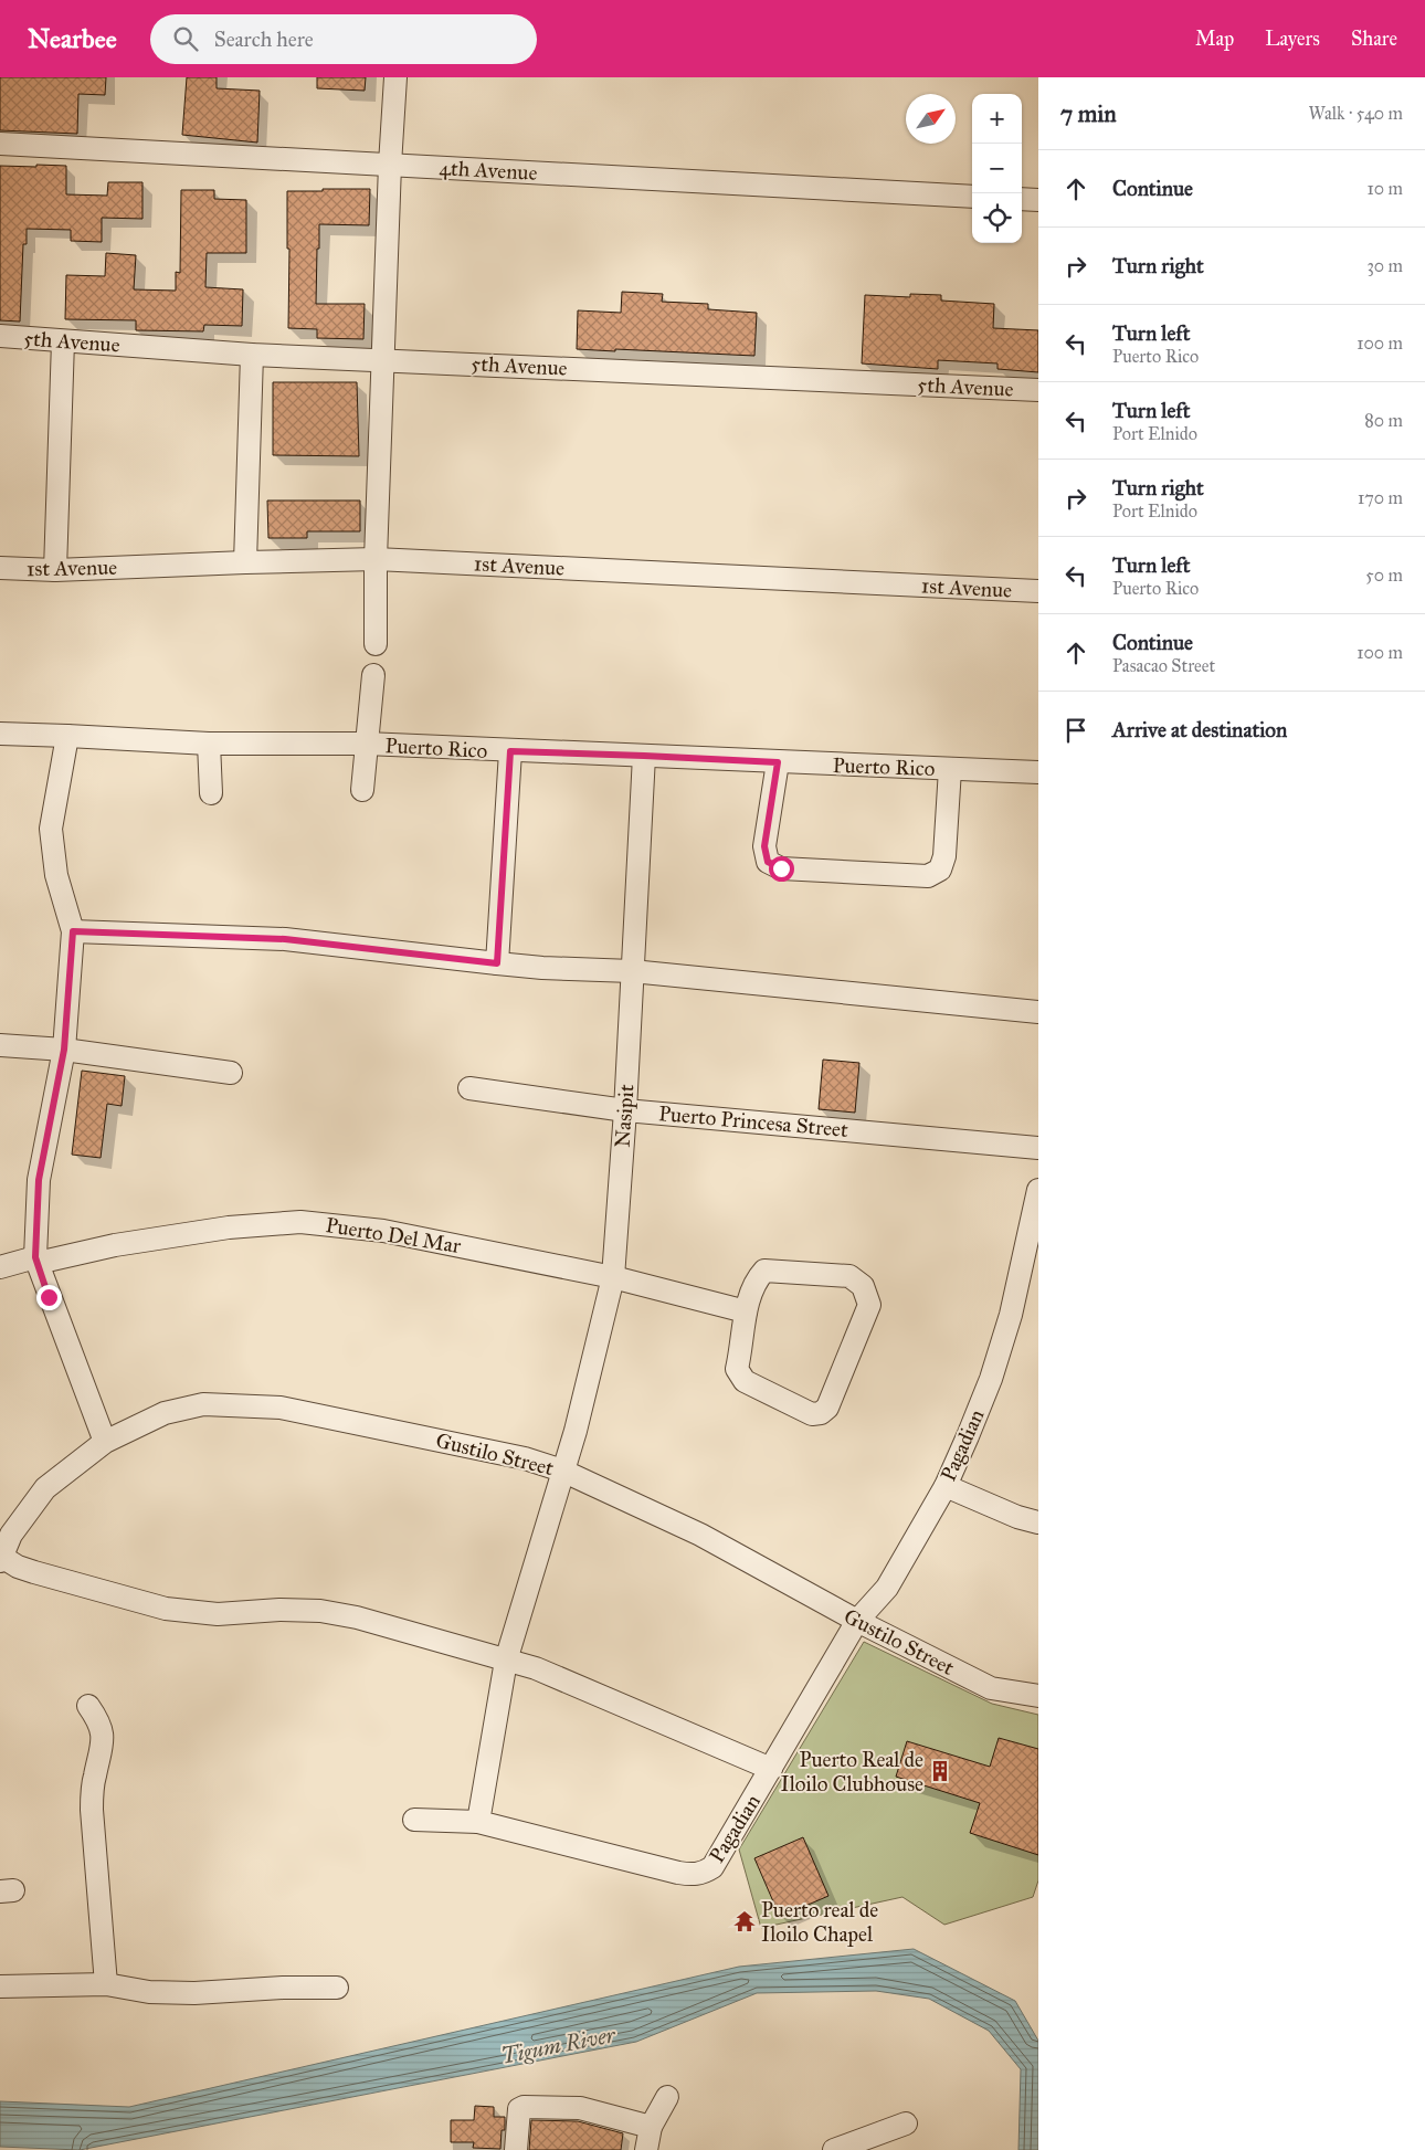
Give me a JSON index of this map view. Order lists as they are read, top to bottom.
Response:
{
  "streets": {
    "street": [
      "4th Avenue",
      "5th Avenue",
      "1st Avenue",
      "Puerto Rico",
      "Nasipit",
      "Puerto Princesa Street",
      "Puerto Del Mar",
      "Pagadian",
      "Gustilo Street"
    ]
  },
  "crossings": [
    ["Puerto Rico", "Nasipit"],
    ["Nasipit", "Puerto Princesa Street"],
    ["Nasipit", "Puerto Del Mar"],
    ["Nasipit", "Gustilo Street"],
    ["Pagadian", "Gustilo Street"]
  ],
  "water": ["Tigum River"],
  "places": {
    "building": ["Puerto Real de Iloilo Clubhouse"],
    "temple": ["Puerto real de Iloilo Chapel"]
  },
  "north": "top right",
  "page": {
    "header": "Nearbee",
    "search": "Search here",
    "nav": ["Map", "Layers", "Share"],
    "heading": ["7 min", "Walk · 540 m"],
    "map_buttons": ["+", "−"],
    "list": [
      ["Continue", "10 m"],
      ["Turn right", "30 m"],
      ["Turn left", "Puerto Rico", "100 m"],
      ["Turn left", "Port Elnido", "80 m"],
      ["Turn right", "Port Elnido", "170 m"],
      ["Turn left", "Puerto Rico", "50 m"],
      ["Continue", "Pasacao Street", "100 m"],
      "Arrive at destination"
    ]
  }
}
